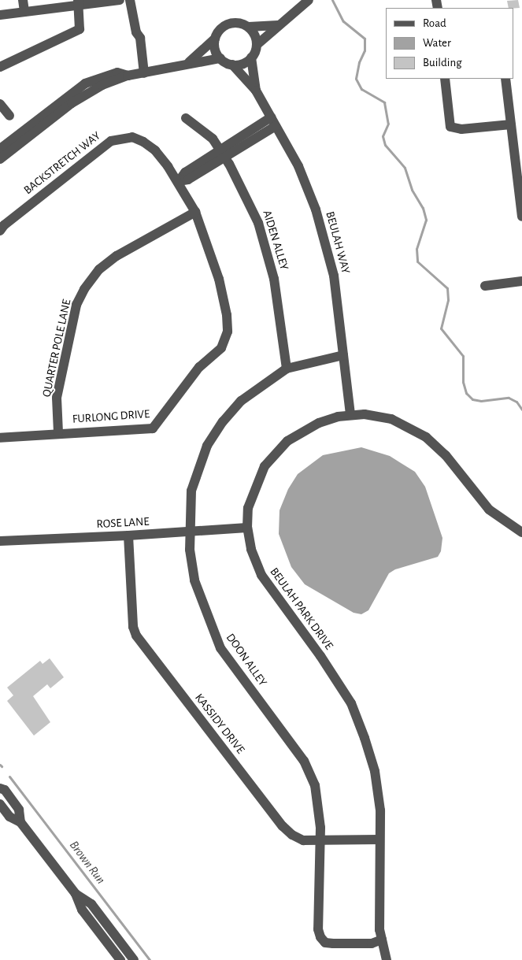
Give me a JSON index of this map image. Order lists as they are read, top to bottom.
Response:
{
  "streets": {
    "street": [
      "BACKSTRETCH WAY",
      "AIDEN ALLEY",
      "BEULAH WAY",
      "QUARTER POLE LANE",
      "FURLONG DRIVE",
      "ROSE LANE",
      "BEULAH PARK DRIVE",
      "DOON ALLEY",
      "KASSIDY DRIVE"
    ]
  },
  "crossings": [
    ["BACKSTRETCH WAY", "FURLONG DRIVE"],
    ["AIDEN ALLEY", "DOON ALLEY"],
    ["BEULAH WAY", "BEULAH PARK DRIVE"],
    ["BEULAH WAY", "DOON ALLEY"],
    ["QUARTER POLE LANE", "FURLONG DRIVE"],
    ["ROSE LANE", "BEULAH PARK DRIVE"],
    ["ROSE LANE", "DOON ALLEY"],
    ["ROSE LANE", "KASSIDY DRIVE"],
    ["BEULAH PARK DRIVE", "DOON ALLEY"],
    ["BEULAH PARK DRIVE", "KASSIDY DRIVE"],
    ["DOON ALLEY", "KASSIDY DRIVE"]
  ],
  "water": ["Brown Run"],
  "legend": ["Road", "Water", "Building"]
}
